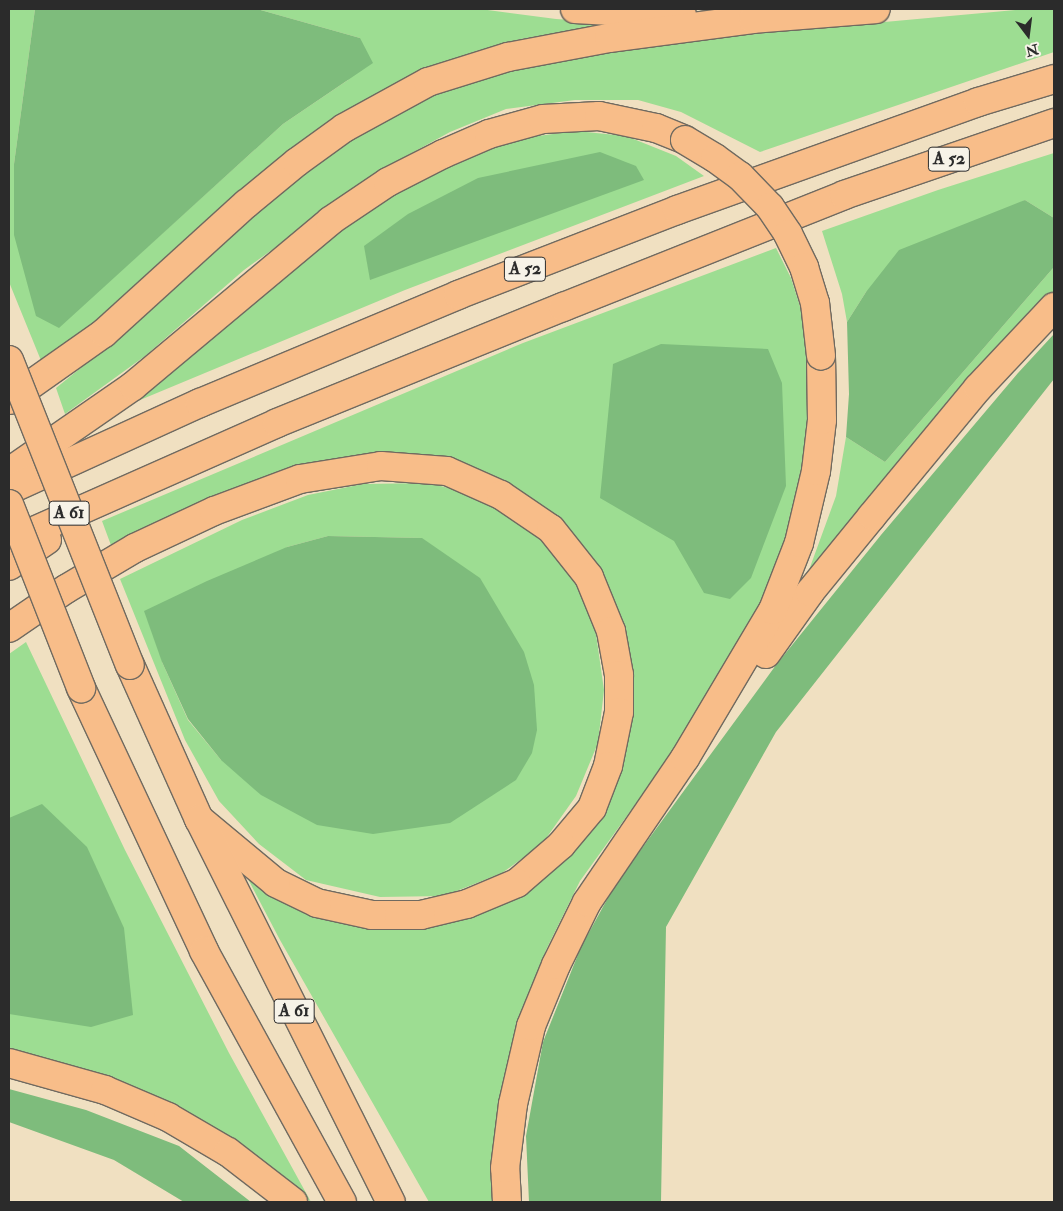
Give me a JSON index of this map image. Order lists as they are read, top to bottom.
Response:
{
  "streets": {
    "highway": ["A 52", "A 61"]
  },
  "north": "bottom"
}
